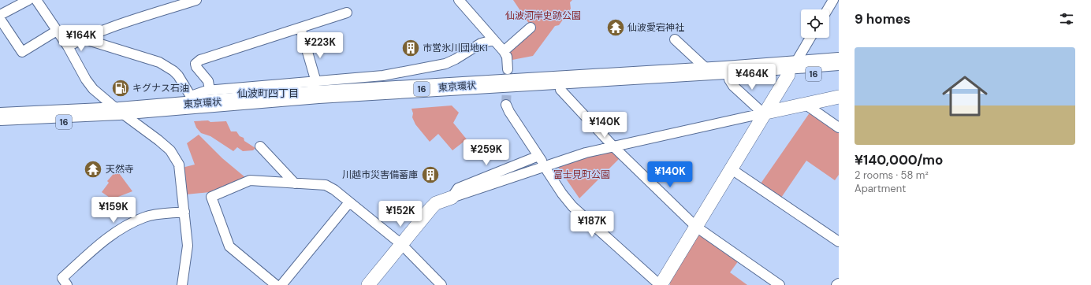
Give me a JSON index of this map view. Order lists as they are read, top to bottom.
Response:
{
  "streets": {
    "highway": ["16", "東京環状"]
  },
  "districts": ["仙波町四丁目"],
  "parks": ["仙波河岸史跡公園", "富士見町公園"],
  "places": {
    "temple": ["仙波愛宕神社", "天然寺"],
    "building": ["市営氷川団地K1", "川越市災害備蓄庫"],
    "fuel station": ["キグナス石油"]
  },
  "page": {
    "heading": "9 homes",
    "price": [
      "¥164K",
      "¥223K",
      "¥464K",
      "¥140K",
      "¥259K",
      "¥140K",
      "¥159K",
      "¥152K",
      "¥187K"
    ],
    "list": [
      {
        "name": "¥140,000/mo",
        "note": "2 rooms · 58 m² · Apartment"
      }
    ]
  }
}
